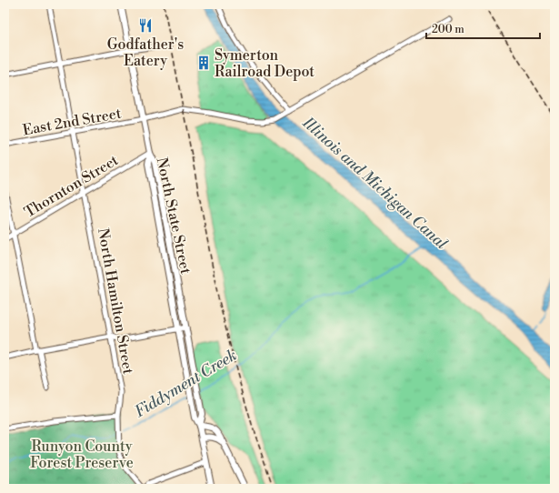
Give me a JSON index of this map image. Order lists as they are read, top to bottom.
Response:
{
  "streets": {
    "main road": ["North State Street"],
    "street": ["East 2nd Street", "Thornton Street", "North Hamilton Street"]
  },
  "crossings": [
    ["East 2nd Street", "North Hamilton Street"],
    ["Thornton Street", "North State Street"],
    ["Thornton Street", "North Hamilton Street"]
  ],
  "water": ["Illinois and Michigan Canal", "Fiddyment Creek"],
  "parks": ["Runyon County Forest Preserve"],
  "places": {
    "restaurant": ["Godfather's Eatery"],
    "building": ["Symerton Railroad Depot"]
  },
  "scale_bar": "200 m"
}
